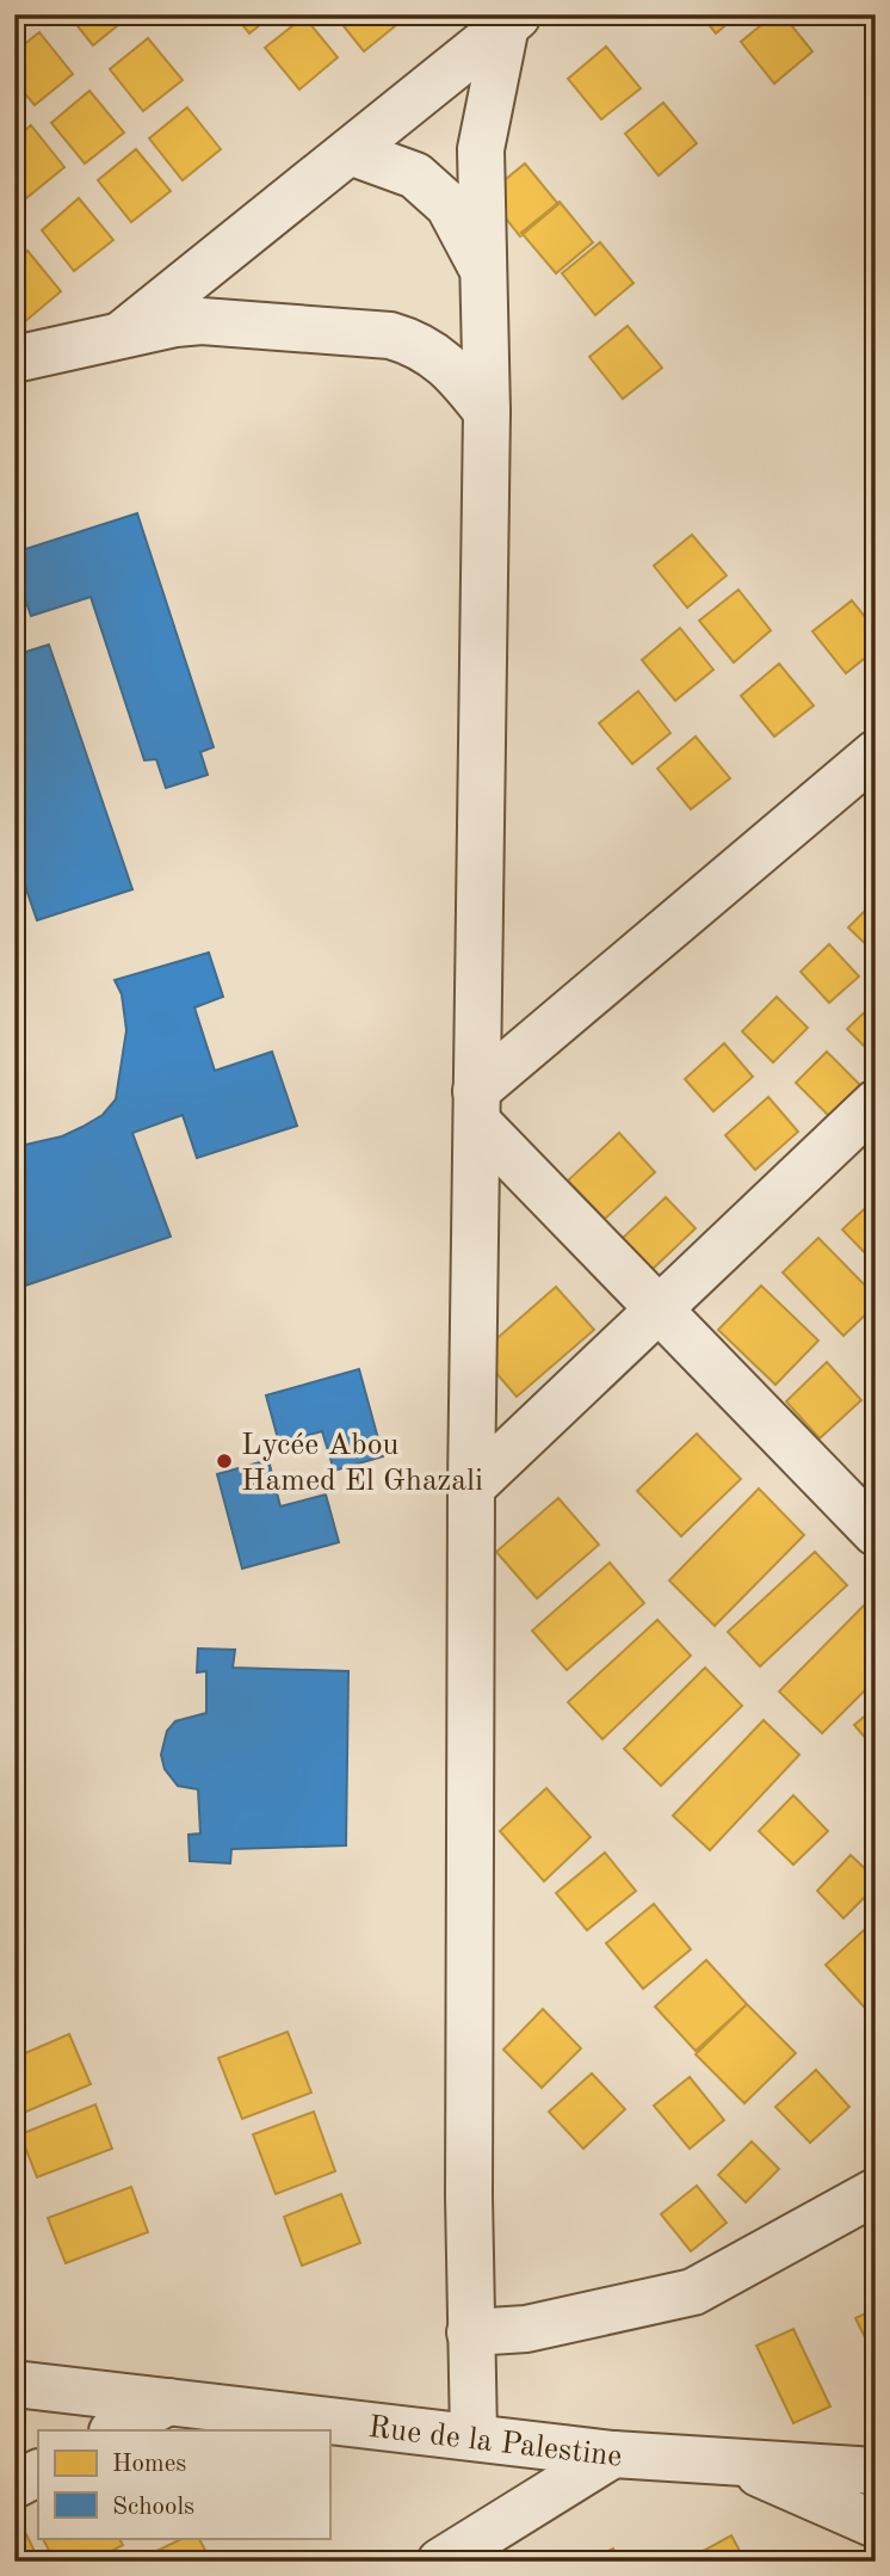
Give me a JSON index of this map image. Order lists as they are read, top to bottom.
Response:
{
  "streets": {
    "street": ["Rue de la Palestine"]
  },
  "places": ["Lycée Abou Hamed El Ghazali"],
  "legend": ["Homes", "Schools"]
}
